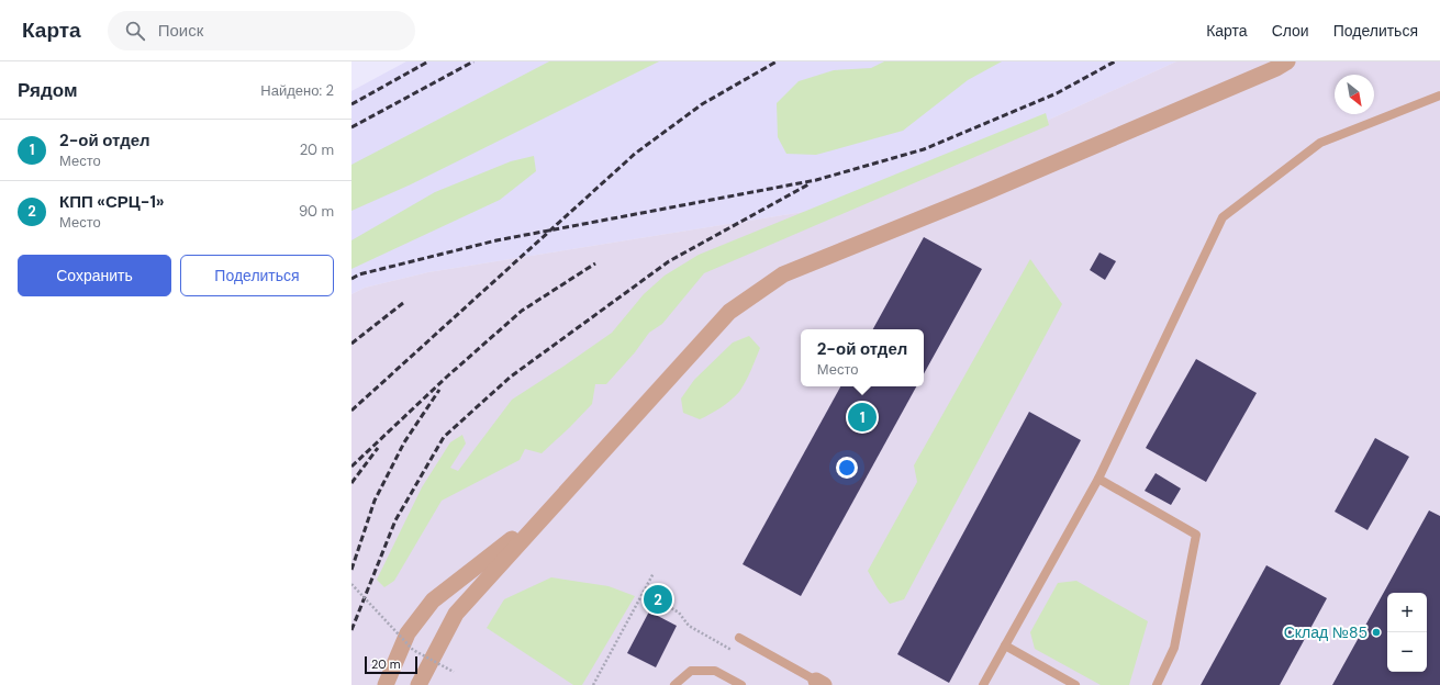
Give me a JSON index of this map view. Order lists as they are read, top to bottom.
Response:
{
  "places": ["Склад №85"],
  "scale_bar": "20 m",
  "north": "bottom right",
  "page": {
    "header": "Карта",
    "search": "Поиск",
    "nav": ["Карта", "Слои", "Поделиться"],
    "heading": ["Рядом", "Найдено: 2"],
    "list": [
      {
        "mark": "1",
        "name": "2-ой отдел",
        "note": "Место",
        "value": "20 m"
      },
      {
        "mark": "2",
        "name": "КПП «СРЦ-1»",
        "note": "Место",
        "value": "90 m"
      }
    ],
    "buttons": ["Сохранить", "Поделиться"],
    "popup": ["2-ой отдел", "Место"],
    "pins": ["1", "2"],
    "map_buttons": ["+", "−"],
    "scale": "20 m"
  }
}
